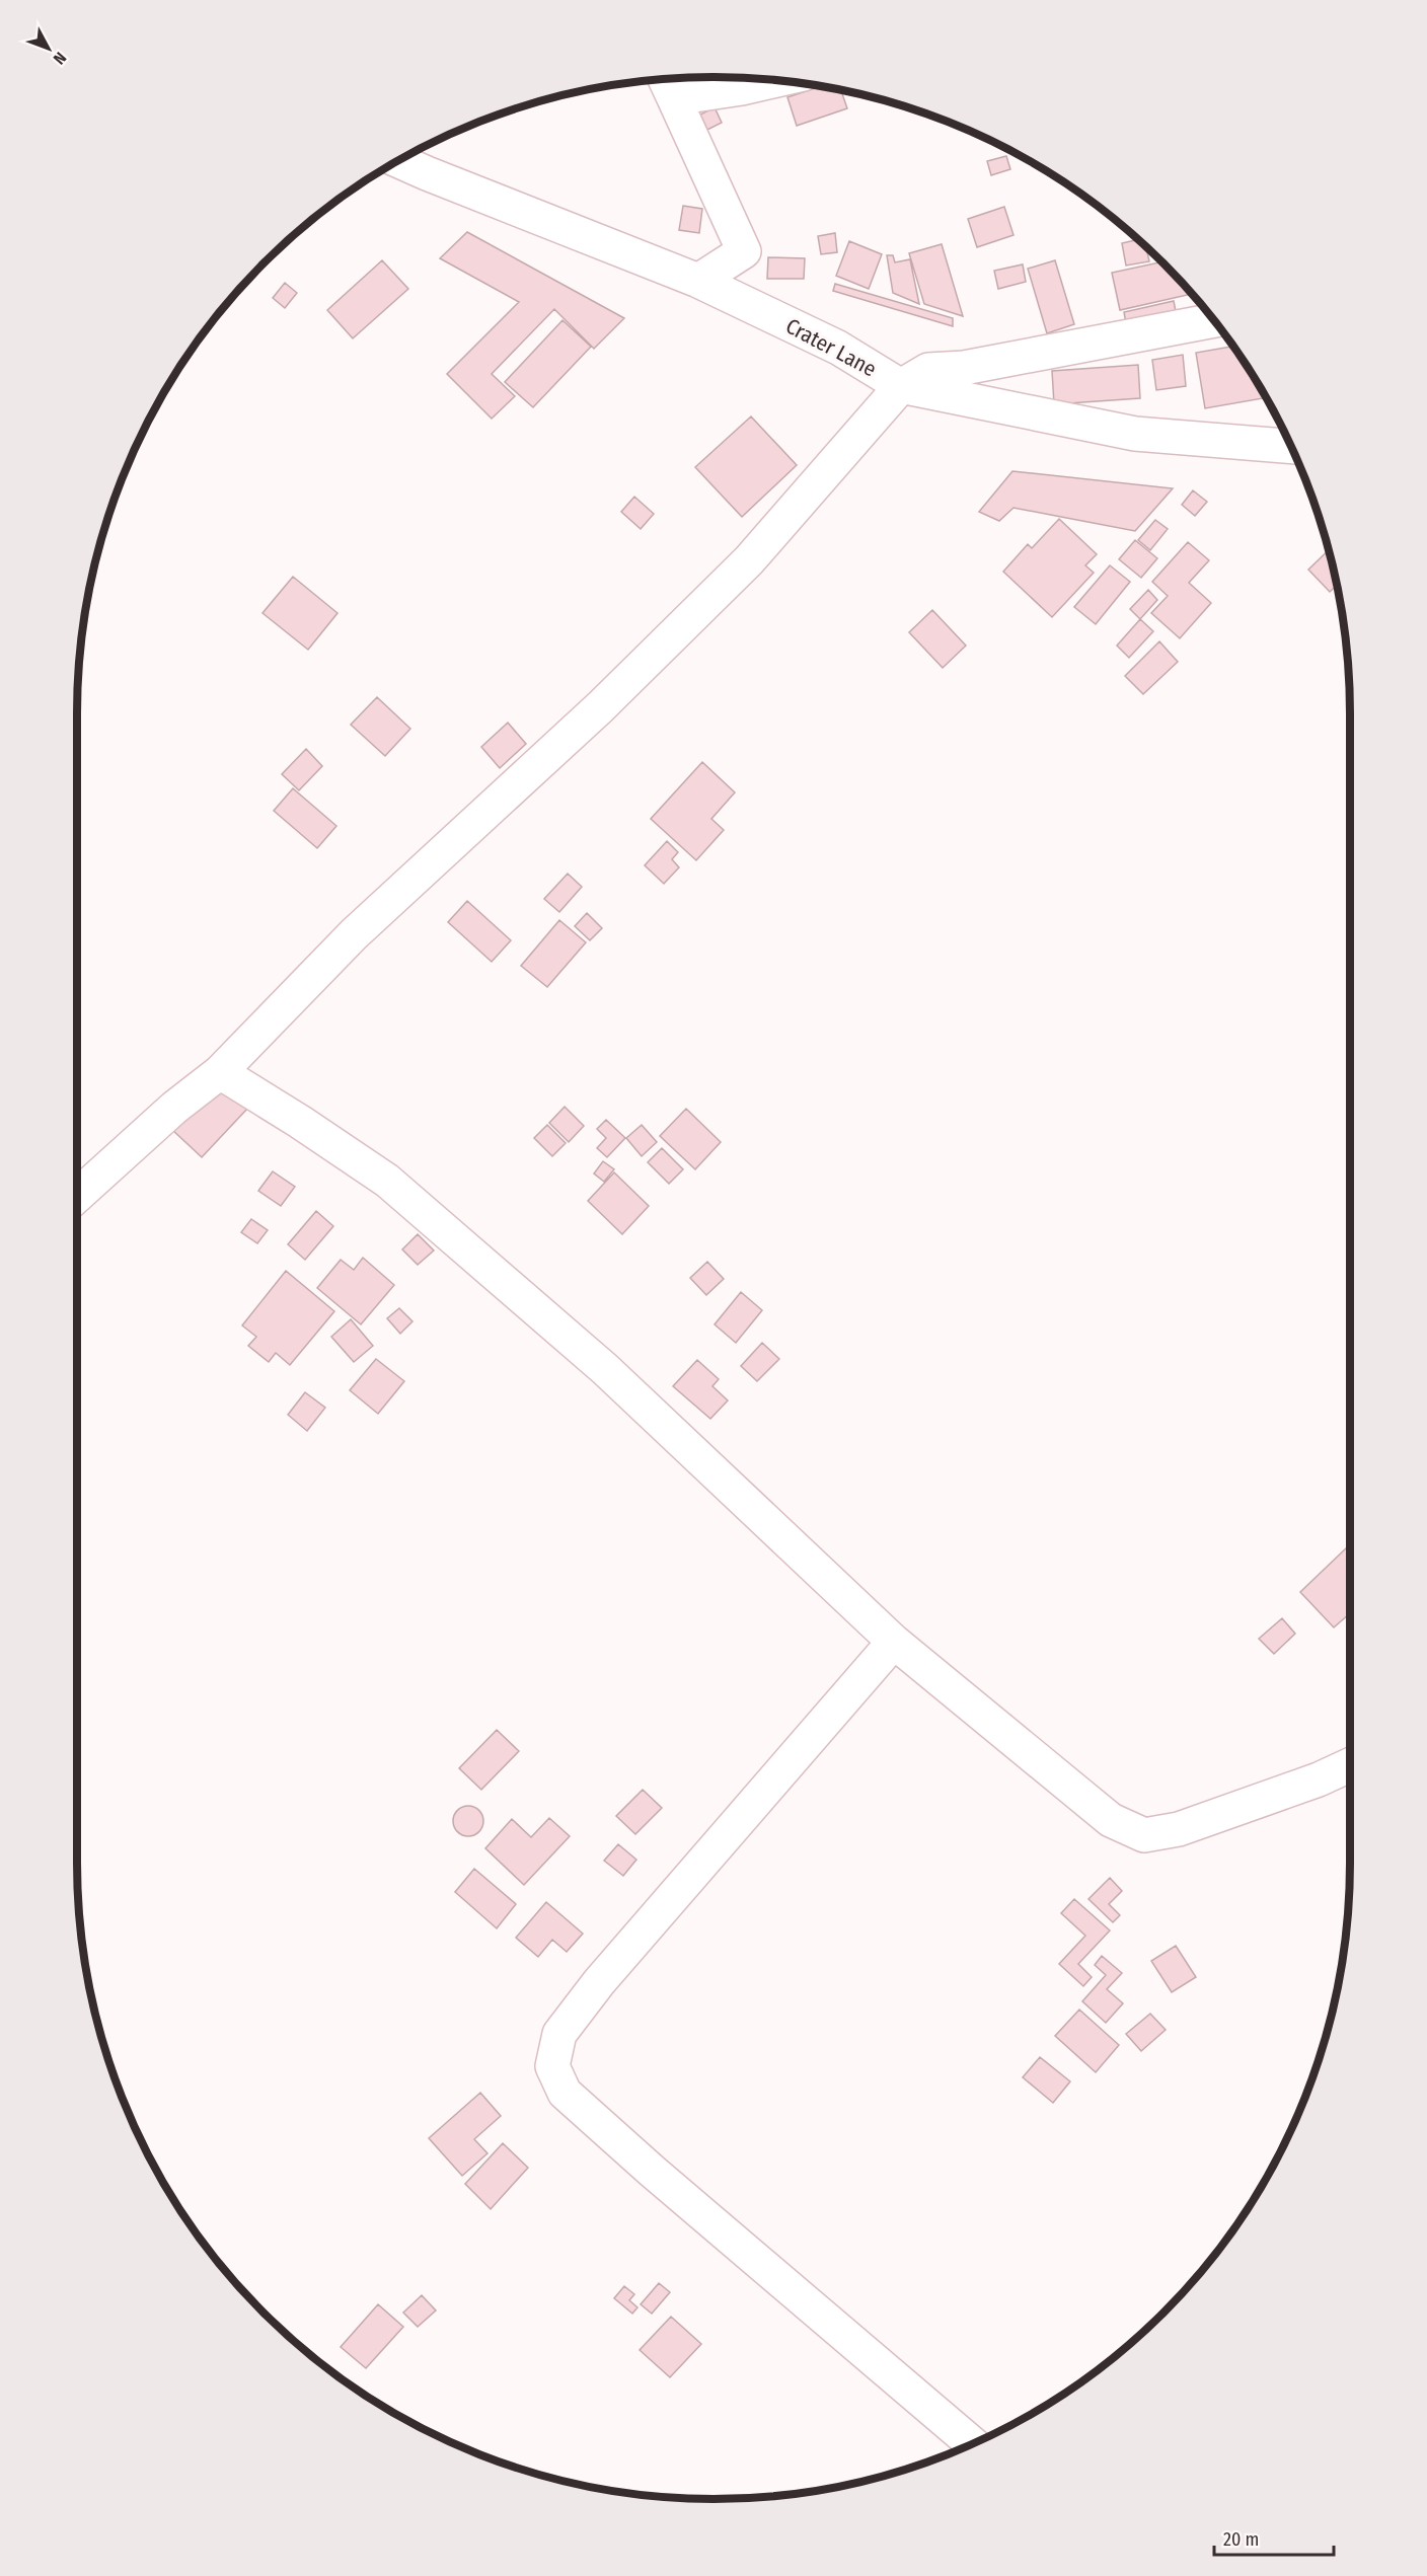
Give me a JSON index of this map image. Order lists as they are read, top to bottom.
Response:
{
  "streets": {
    "street": ["Crater Lane"]
  },
  "scale_bar": "20 m",
  "north": "bottom right"
}
